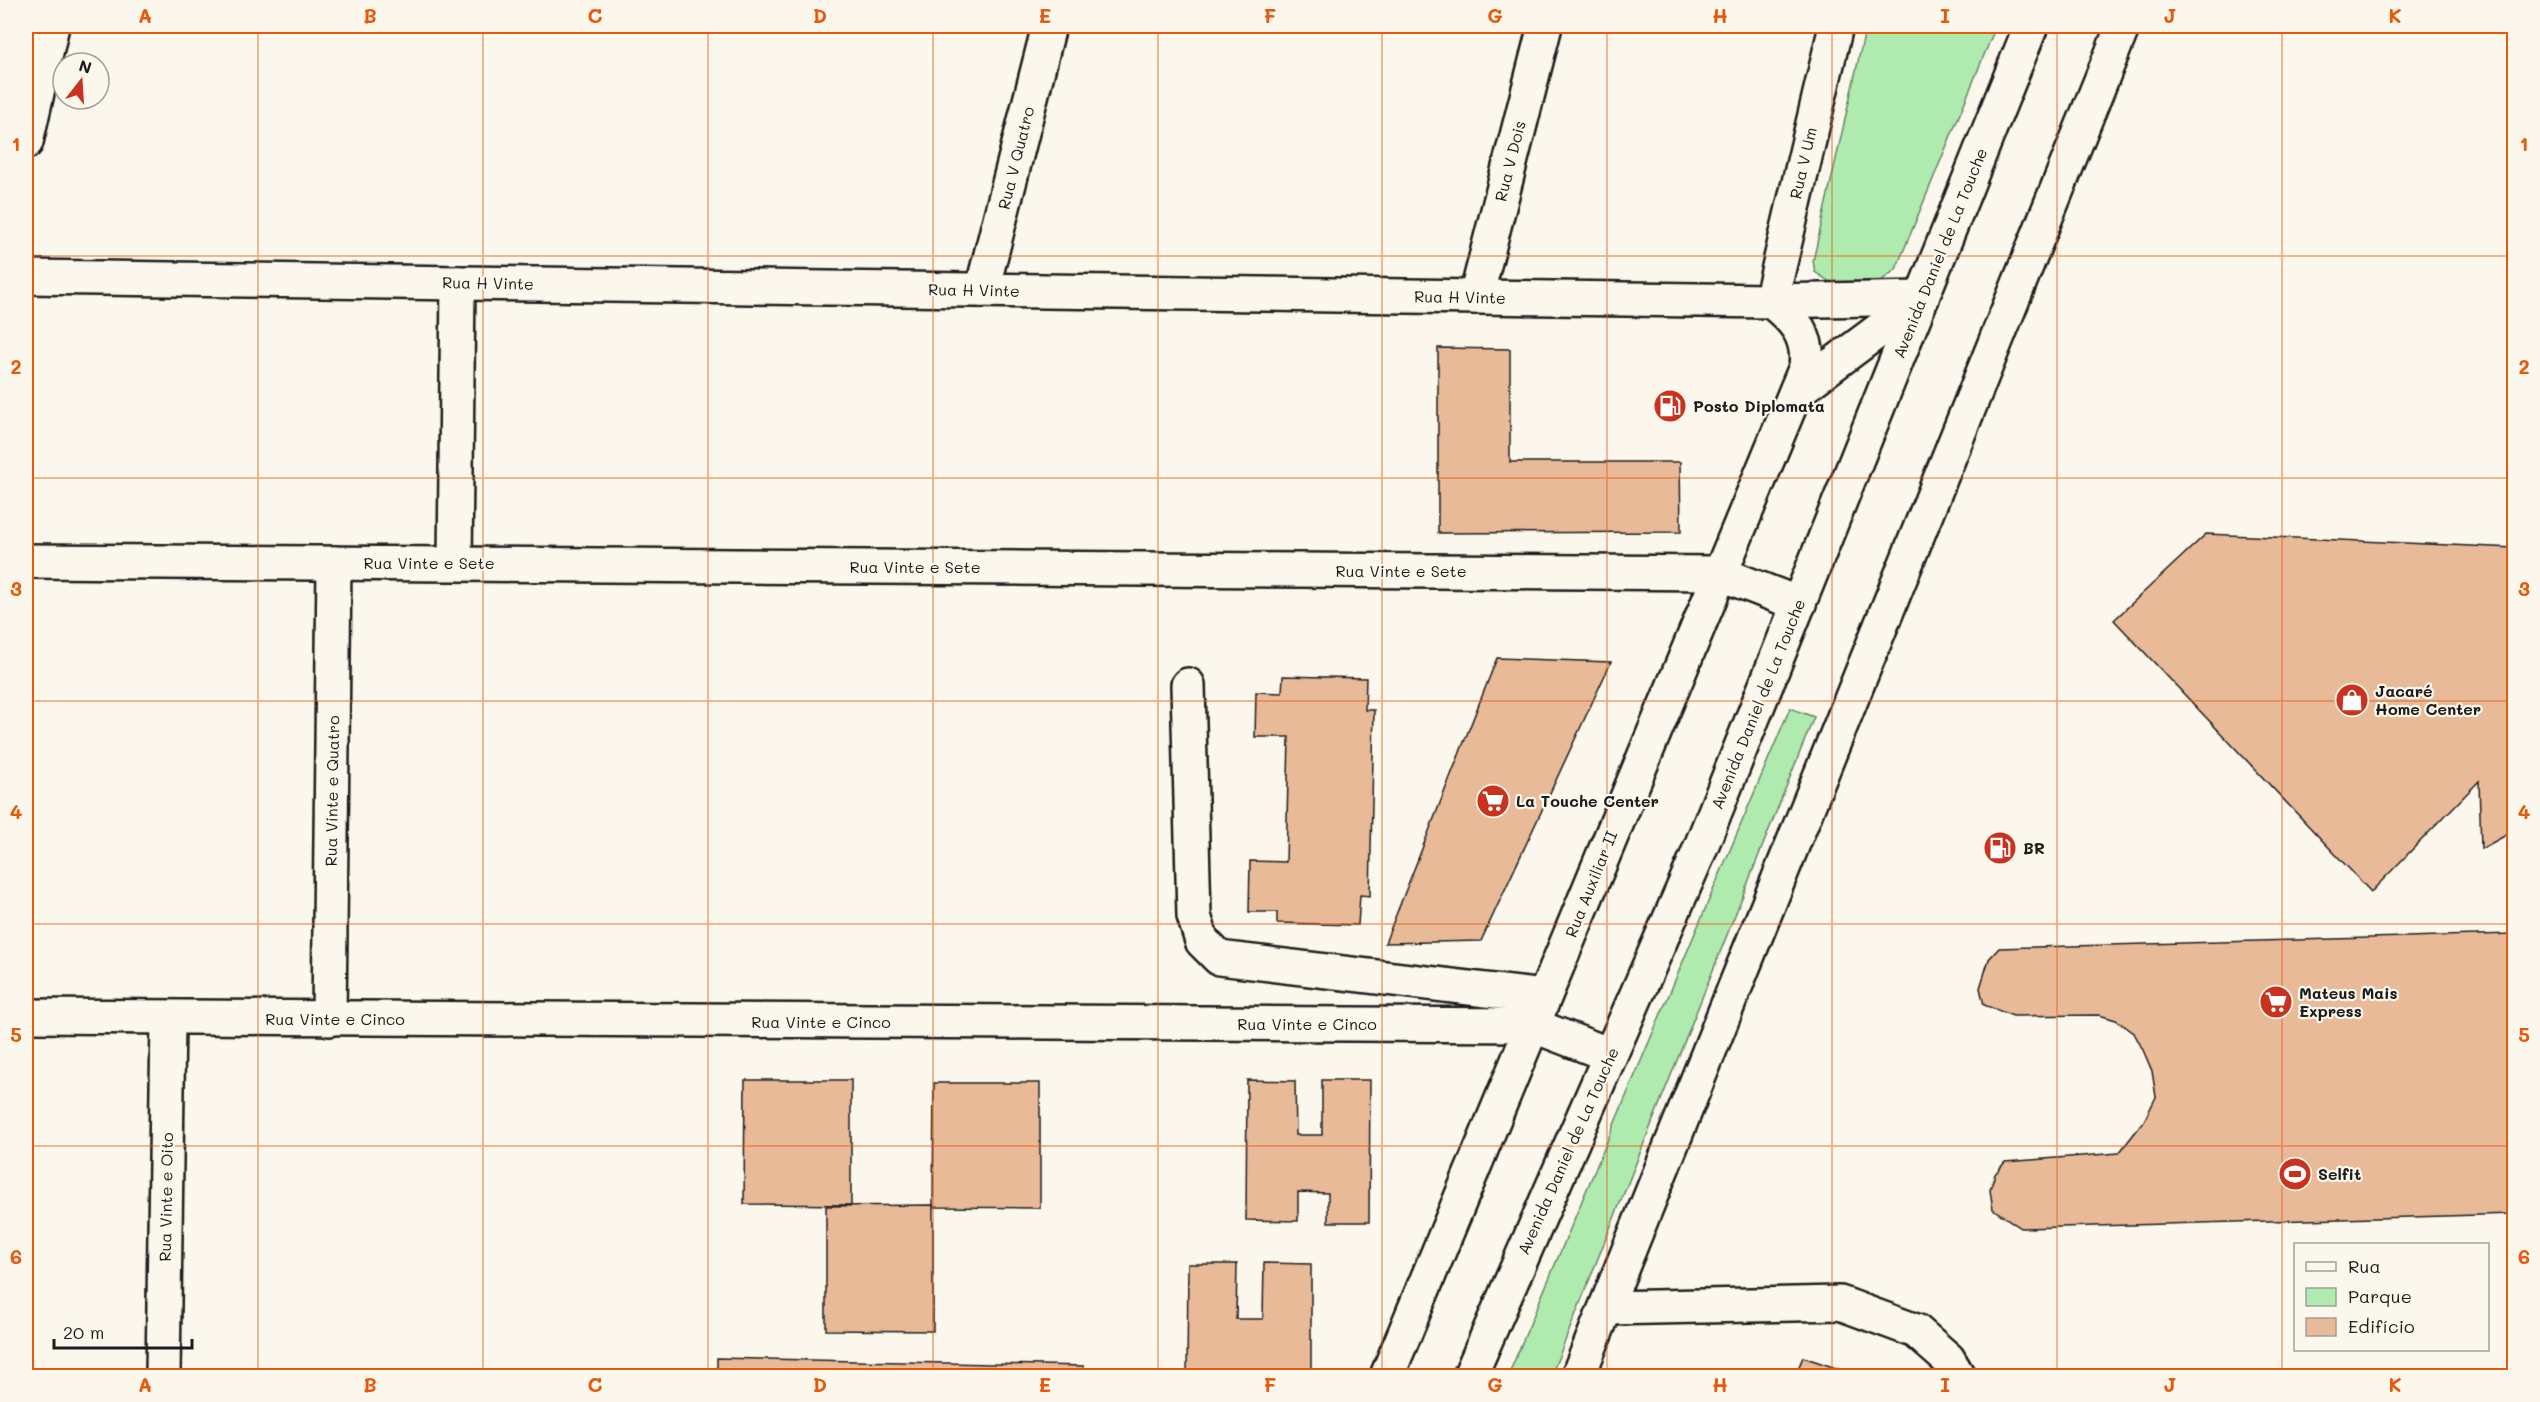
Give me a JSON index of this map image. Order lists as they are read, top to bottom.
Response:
{
  "streets": {
    "street": [
      "Rua V Quatro",
      "Rua V Dois",
      "Rua V Um",
      "Avenida Daniel de La Touche",
      "Rua H Vinte",
      "Rua Vinte e Sete",
      "Rua Vinte e Quatro",
      "Rua Auxiliar II",
      "Rua Vinte e Cinco",
      "Rua Vinte e Oito"
    ]
  },
  "crossings": [
    ["Rua V Quatro", "Rua H Vinte"],
    ["Rua V Dois", "Rua H Vinte"],
    ["Rua V Um", "Rua H Vinte"],
    ["Rua V Um", "Rua Auxiliar II"],
    ["Avenida Daniel de La Touche", "Rua H Vinte"],
    ["Avenida Daniel de La Touche", "Rua Vinte e Sete"],
    ["Avenida Daniel de La Touche", "Rua Vinte e Cinco"],
    ["Rua H Vinte", "Rua Auxiliar II"],
    ["Rua Vinte e Sete", "Rua Vinte e Quatro"],
    ["Rua Vinte e Sete", "Rua Auxiliar II"],
    ["Rua Vinte e Quatro", "Rua Vinte e Cinco"],
    ["Rua Auxiliar II", "Rua Vinte e Cinco"],
    ["Rua Vinte e Cinco", "Rua Vinte e Oito"]
  ],
  "places": {
    "fuel station": ["Posto Diplomata", "BR"],
    "shop": ["Jacaré Home Center"],
    "supermarket": ["La Touche Center", "Mateus Mais Express"],
    "sports": ["Selfit"]
  },
  "legend": ["Rua", "Parque", "Edifício"],
  "scale_bar": "20 m",
  "north": "top",
  "grid": {
    "columns": [
      "A",
      "B",
      "C",
      "D",
      "E",
      "F",
      "G",
      "H",
      "I",
      "J",
      "K"
    ],
    "rows": [
      "1",
      "2",
      "3",
      "4",
      "5",
      "6"
    ]
  }
}
